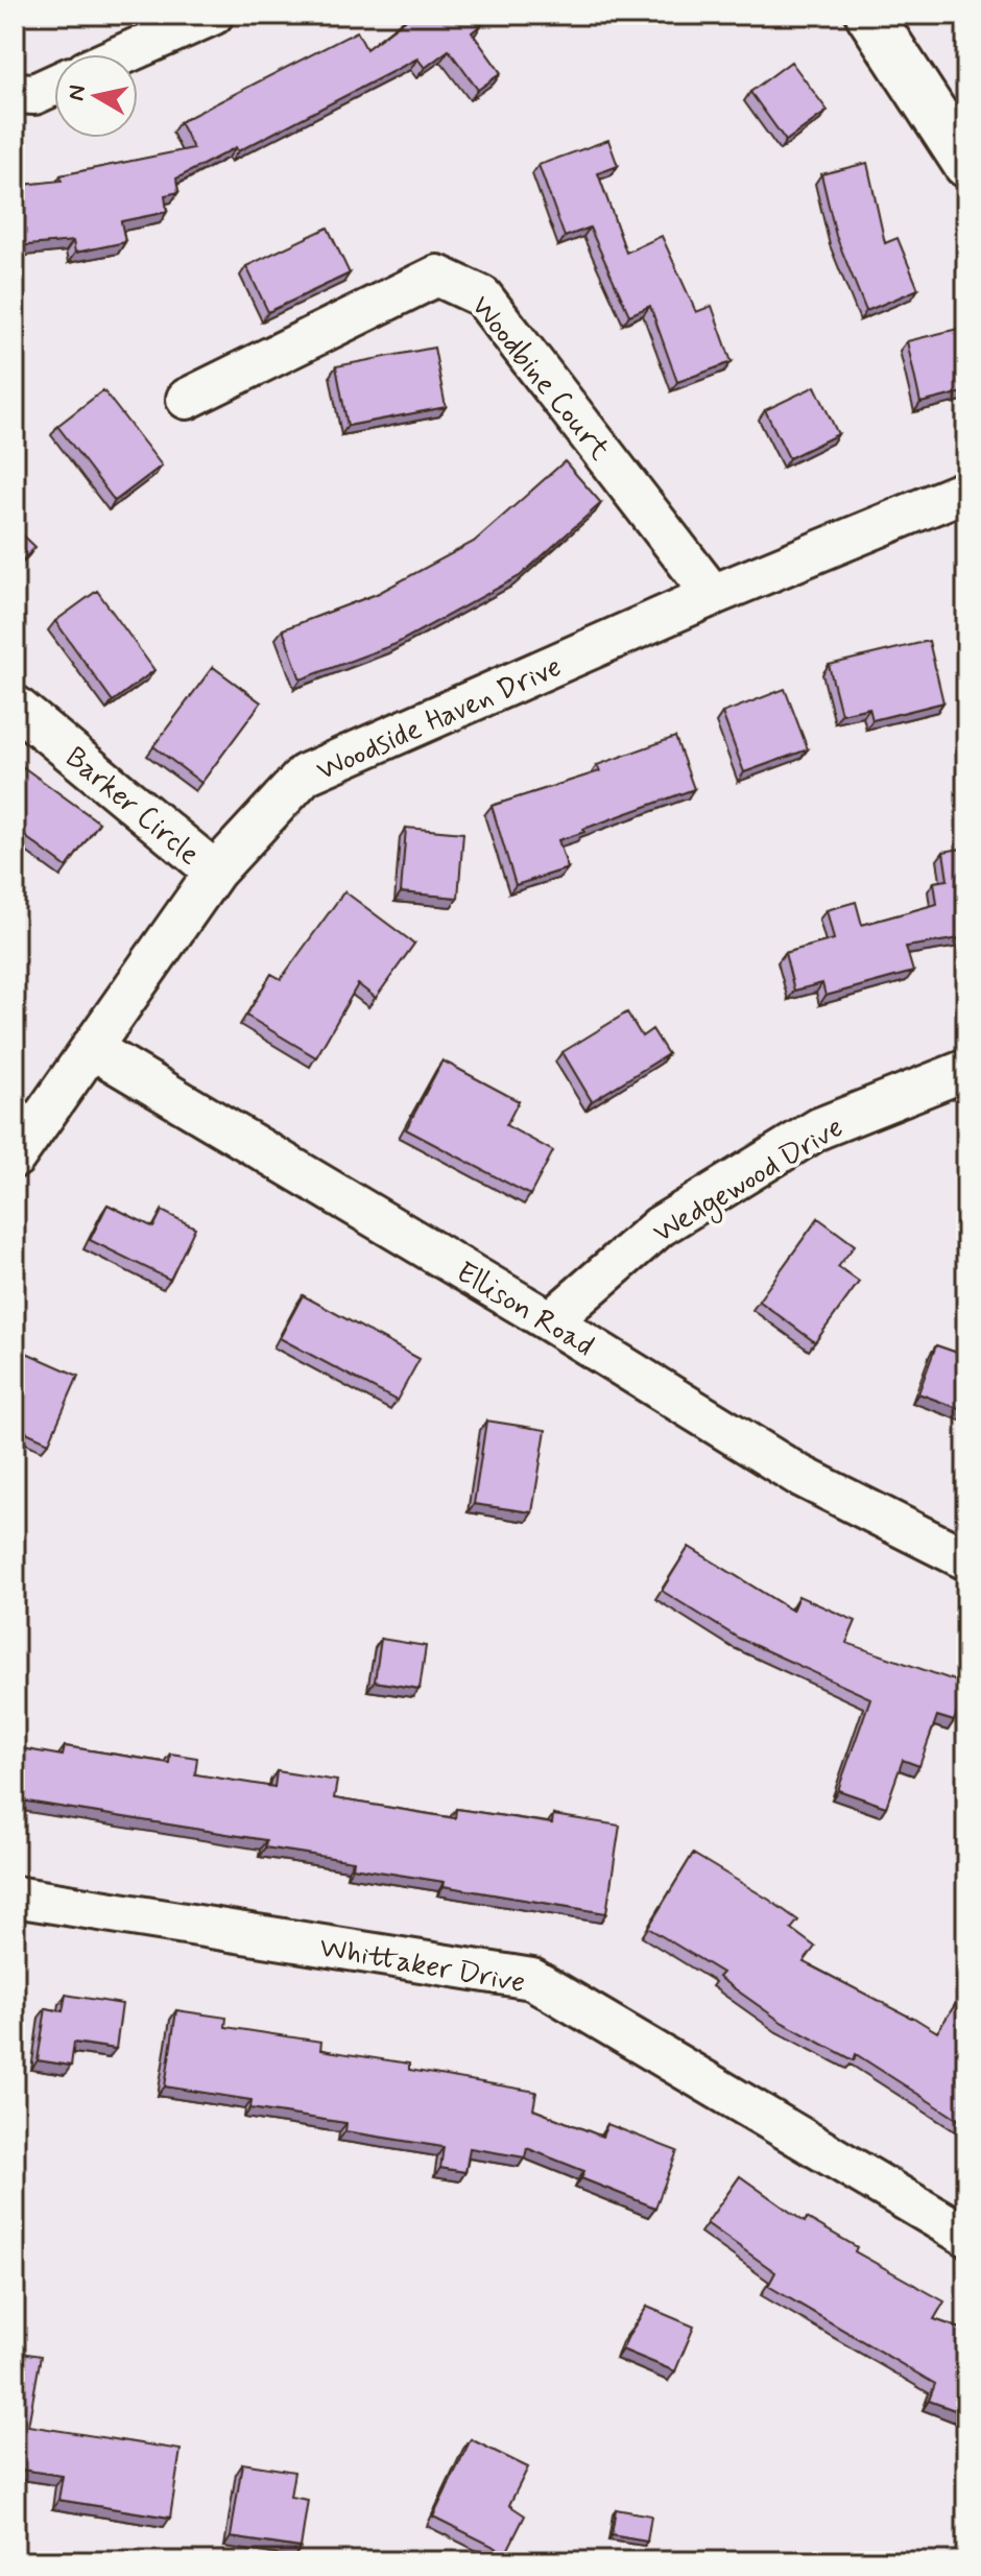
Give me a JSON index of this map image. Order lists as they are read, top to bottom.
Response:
{
  "streets": {
    "street": [
      "Woodbine Court",
      "Woodside Haven Drive",
      "Barker Circle",
      "Wedgewood Drive",
      "Ellison Road",
      "Whittaker Drive"
    ]
  },
  "crossings": [
    ["Woodbine Court", "Woodside Haven Drive"],
    ["Woodside Haven Drive", "Barker Circle"],
    ["Woodside Haven Drive", "Ellison Road"],
    ["Wedgewood Drive", "Ellison Road"]
  ],
  "north": "left"
}
